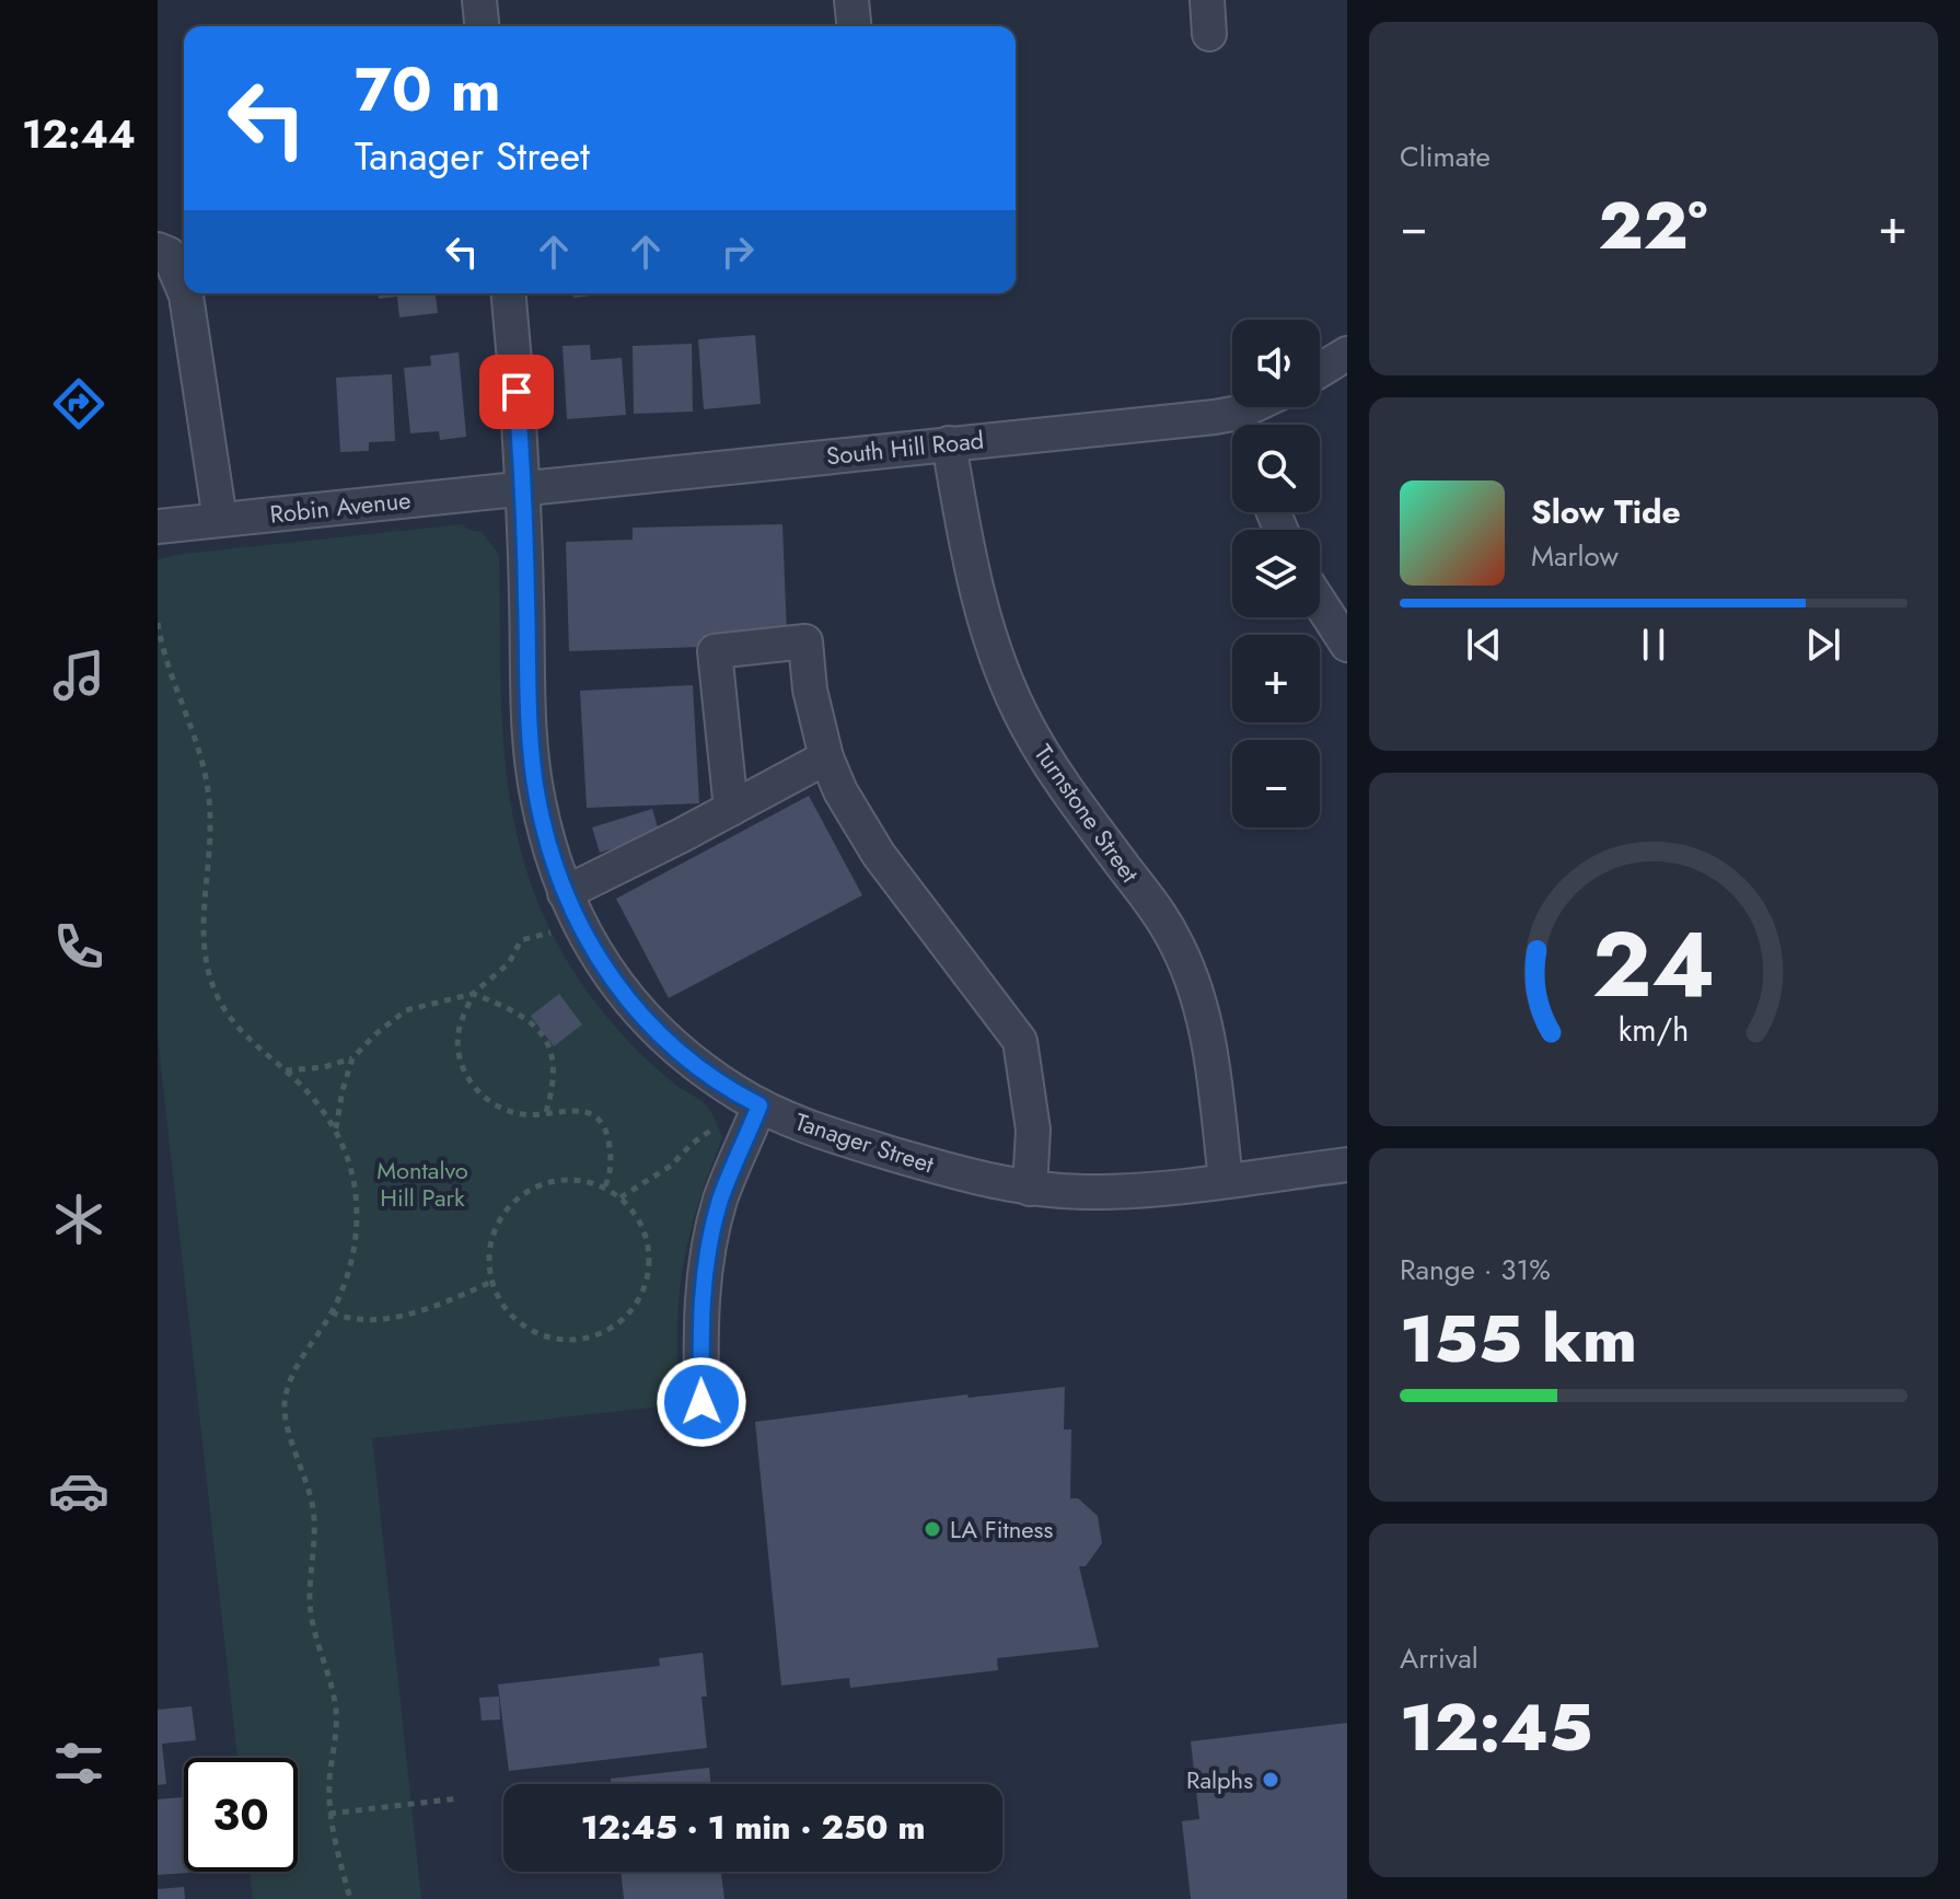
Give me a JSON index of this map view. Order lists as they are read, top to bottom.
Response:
{
  "streets": {
    "street": [
      "South Hill Road",
      "Robin Avenue",
      "Turnstone Street",
      "Tanager Street"
    ]
  },
  "crossings": [
    ["South Hill Road", "Robin Avenue"],
    ["South Hill Road", "Turnstone Street"],
    ["South Hill Road", "Tanager Street"],
    ["Robin Avenue", "Tanager Street"],
    ["Turnstone Street", "Tanager Street"]
  ],
  "parks": ["Montalvo Hill Park"],
  "places": ["LA Fitness", "Ralphs"],
  "page": {
    "tabs": "12:44",
    "tile": [
      "Climate",
      ["Range · 31%", "155 km"],
      ["Arrival", "12:45"]
    ],
    "turn": ["70 m", "Tanager Street"],
    "heat": ["−", "22°", "+"],
    "map_buttons": ["+", "−"],
    "song": ["Slow Tide", "Marlow"],
    "limit": "30",
    "trip": "12:45 · 1 min · 250 m",
    "gauge": ["24", "km/h"]
  }
}
